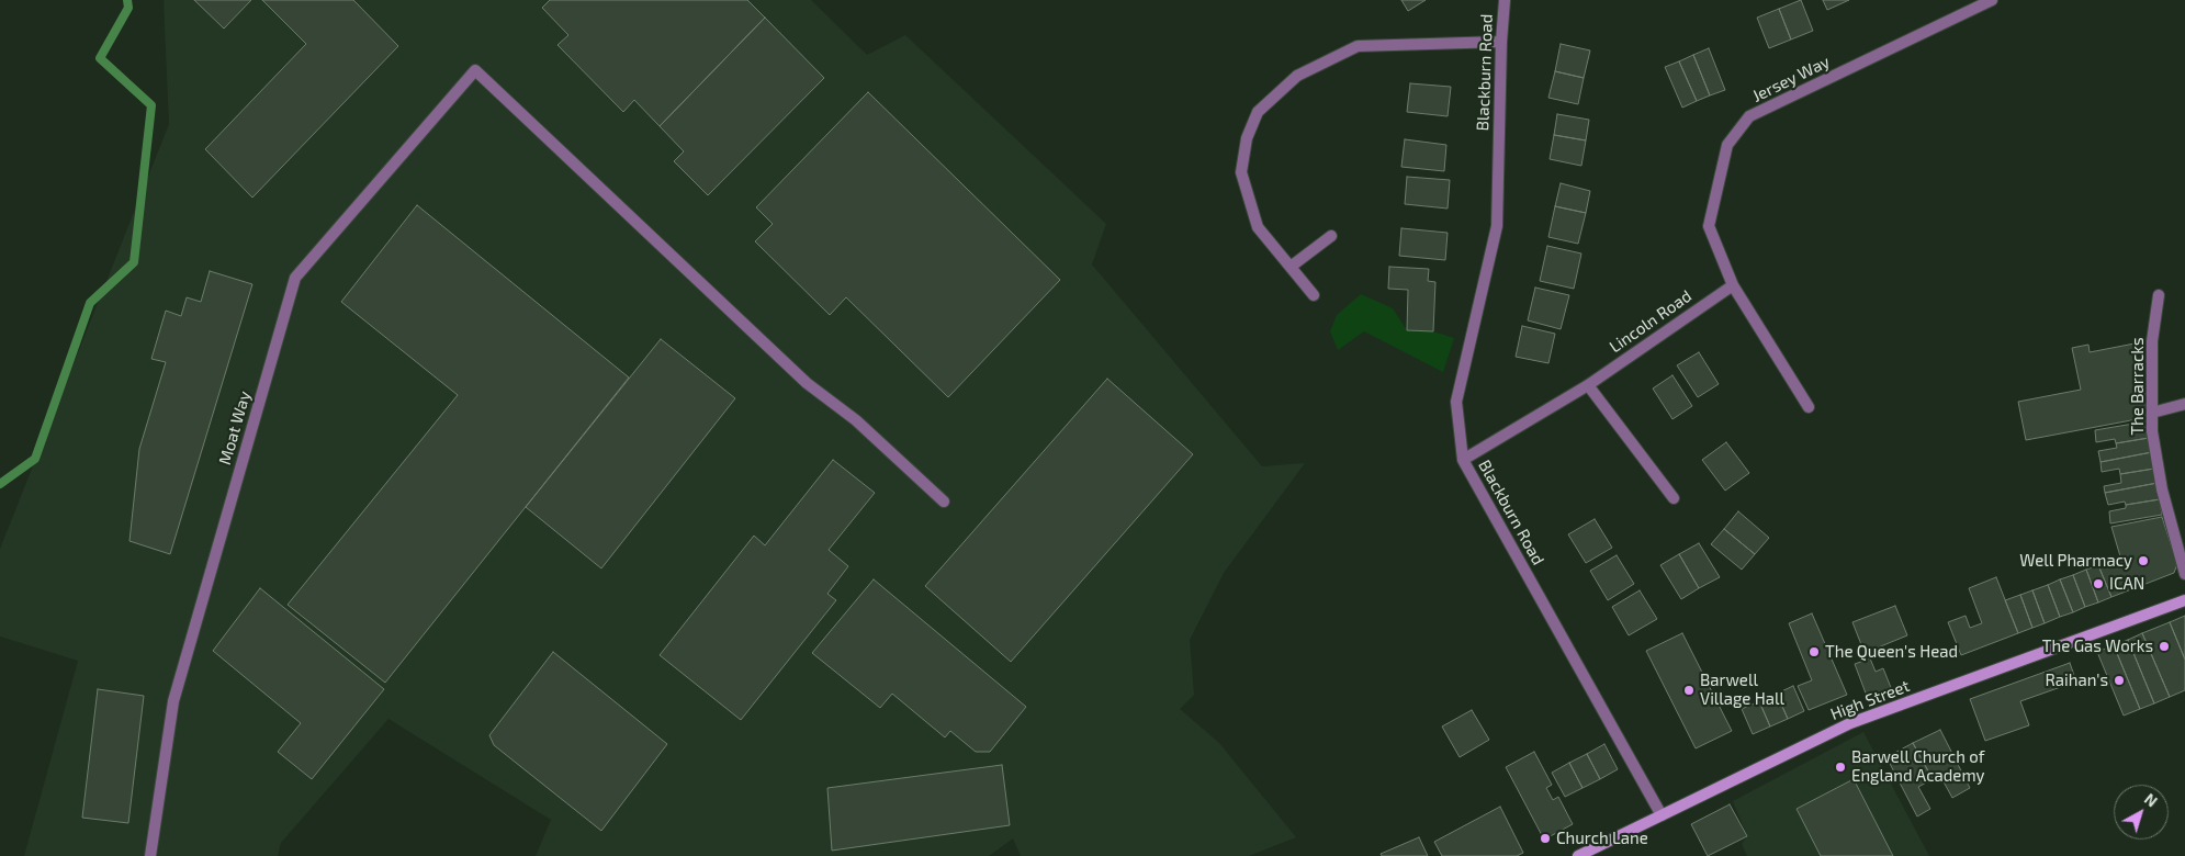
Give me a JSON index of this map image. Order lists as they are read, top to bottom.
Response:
{
  "streets": {
    "street": [
      "Blackburn Road",
      "Jersey Way",
      "Lincoln Road",
      "The Barracks",
      "Moat Way",
      "High Street"
    ]
  },
  "crossings": [
    ["Blackburn Road", "Lincoln Road"],
    ["Blackburn Road", "High Street"],
    ["Jersey Way", "Lincoln Road"]
  ],
  "places": [
    "Well Pharmacy",
    "ICAN",
    "The Gas Works",
    "The Queen's Head",
    "Raihan's",
    "Barwell Village Hall",
    "Barwell Church of England Academy",
    "Church Lane"
  ],
  "north": "top right"
}
